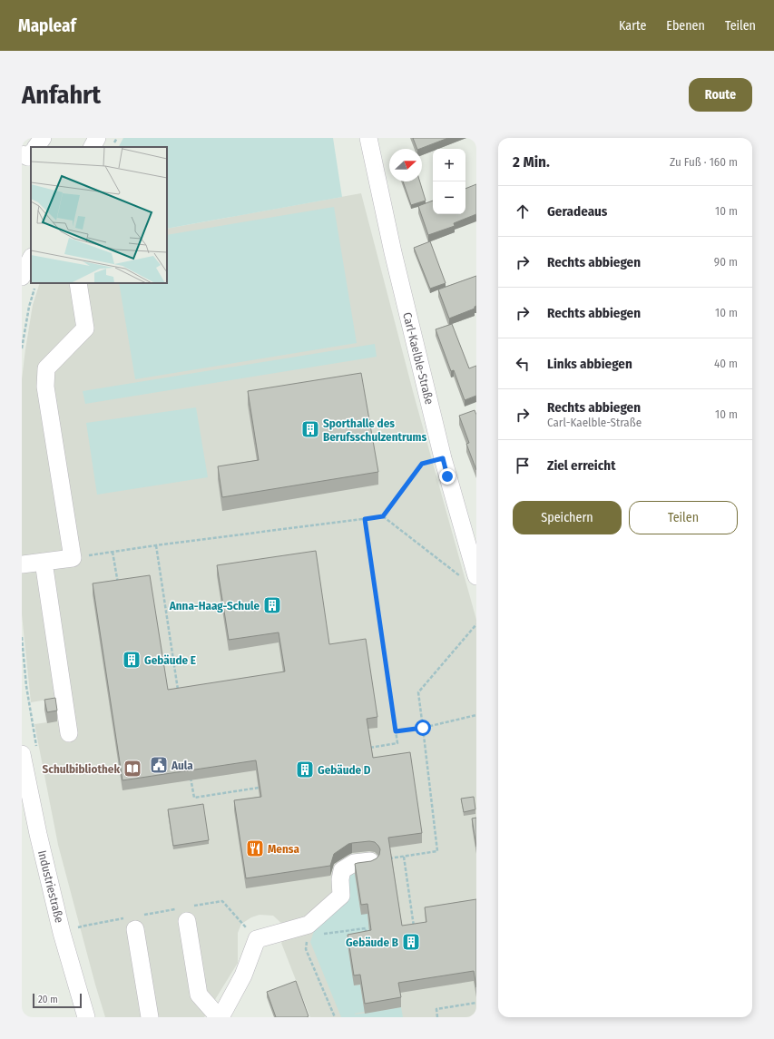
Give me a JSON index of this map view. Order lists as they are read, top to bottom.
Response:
{
  "streets": {
    "street": ["Carl-Kaelble-Straße", "Industriestraße"]
  },
  "places": {
    "building": [
      "Sporthalle des Berufsschulzentrums",
      "Anna-Haag-Schule",
      "Gebäude E",
      "Gebäude D",
      "Gebäude B"
    ],
    "public building": ["Aula"],
    "library": ["Schulbibliothek"],
    "restaurant": ["Mensa"]
  },
  "scale_bar": "20 m",
  "north": "right",
  "page": {
    "header": "Mapleaf",
    "nav": ["Karte", "Ebenen", "Teilen"],
    "buttons": [
      "Route",
      ["Speichern", "Teilen"]
    ],
    "title": "Anfahrt",
    "heading": ["2 Min.", "Zu Fuß · 160 m"],
    "map_buttons": ["+", "−"],
    "list": [
      ["Geradeaus", "10 m"],
      ["Rechts abbiegen", "90 m"],
      ["Rechts abbiegen", "10 m"],
      ["Links abbiegen", "40 m"],
      ["Rechts abbiegen", "Carl-Kaelble-Straße", "10 m"],
      "Ziel erreicht"
    ],
    "scale": "20 m"
  }
}
